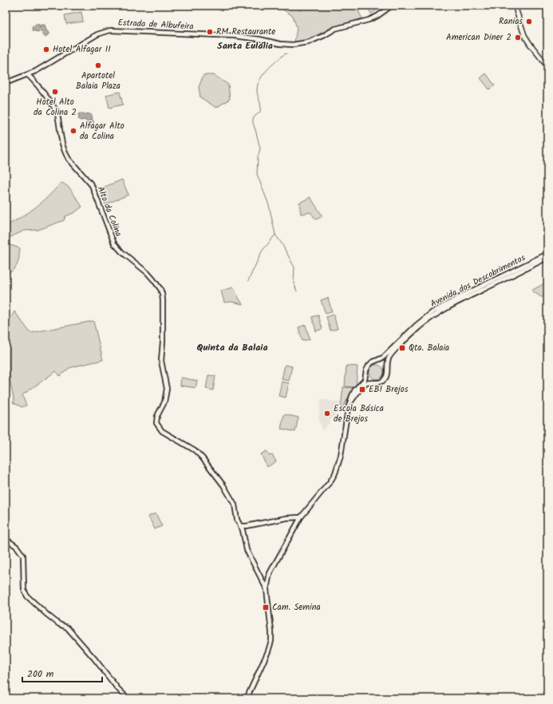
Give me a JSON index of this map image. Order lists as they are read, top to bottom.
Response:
{
  "streets": {
    "street": ["Estrada de Albufeira", "Alto da Colina", "Avenida dos Descobrimentos"]
  },
  "crossings": [
    ["Estrada de Albufeira", "Alto da Colina"]
  ],
  "districts": ["Santa Eulália", "Quinta da Balaia"],
  "places": {
    "other": [
      "Ranias",
      "RM Restaurante",
      "American Diner 2",
      "Hotel Alfagar II",
      "Apartotel Balaia Plaza",
      "Hotel Alto da Colina 2",
      "Alfagar Alto da Colina",
      "Escola Básica de Brejos"
    ],
    "transit": ["Qta. Balaia", "EB1 Brejos", "Cam. Semina"]
  },
  "scale_bar": "200 m"
}
